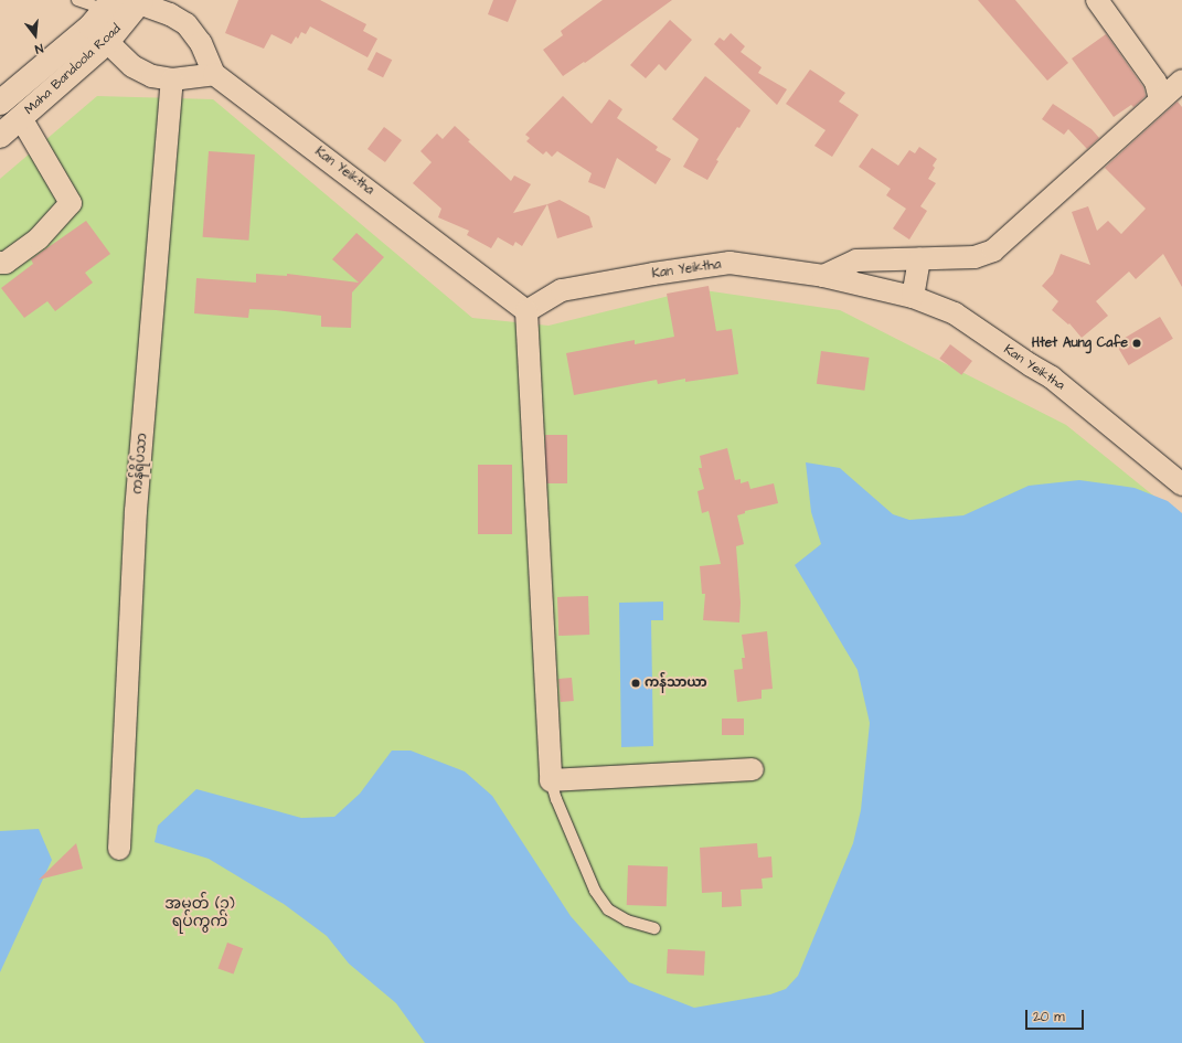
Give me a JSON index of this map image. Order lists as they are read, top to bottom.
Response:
{
  "streets": {
    "main road": ["Maha Bandoola Road"],
    "street": ["Kan Yeiktha", "ကန်ရိပ်သာ"]
  },
  "districts": ["အမှတ် (၃) ရပ်ကွက်"],
  "places": ["Htet Aung Cafe", "ကန်သာယာ"],
  "scale_bar": "20 m",
  "north": "bottom"
}
